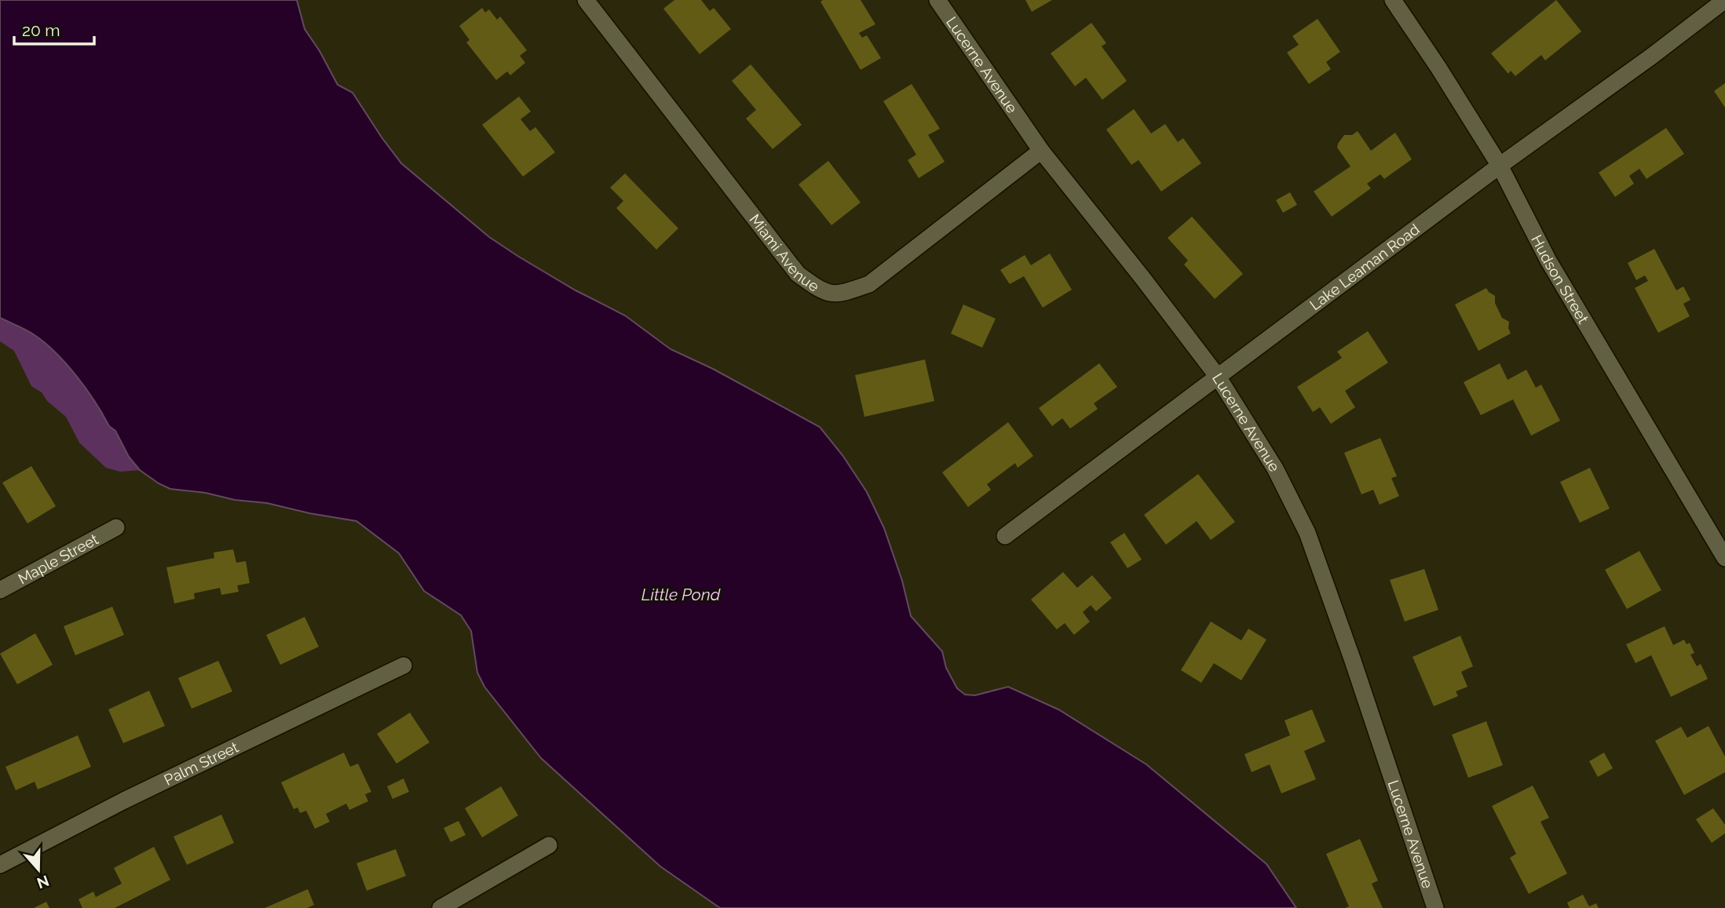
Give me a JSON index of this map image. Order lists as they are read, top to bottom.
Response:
{
  "streets": {
    "street": [
      "Lucerne Avenue",
      "Miami Avenue",
      "Lake Leaman Road",
      "Hudson Street",
      "Maple Street",
      "Palm Street"
    ]
  },
  "crossings": [
    ["Lucerne Avenue", "Miami Avenue"],
    ["Lucerne Avenue", "Lake Leaman Road"],
    ["Lake Leaman Road", "Hudson Street"]
  ],
  "water": ["Little Pond"],
  "scale_bar": "20 m",
  "north": "bottom"
}
